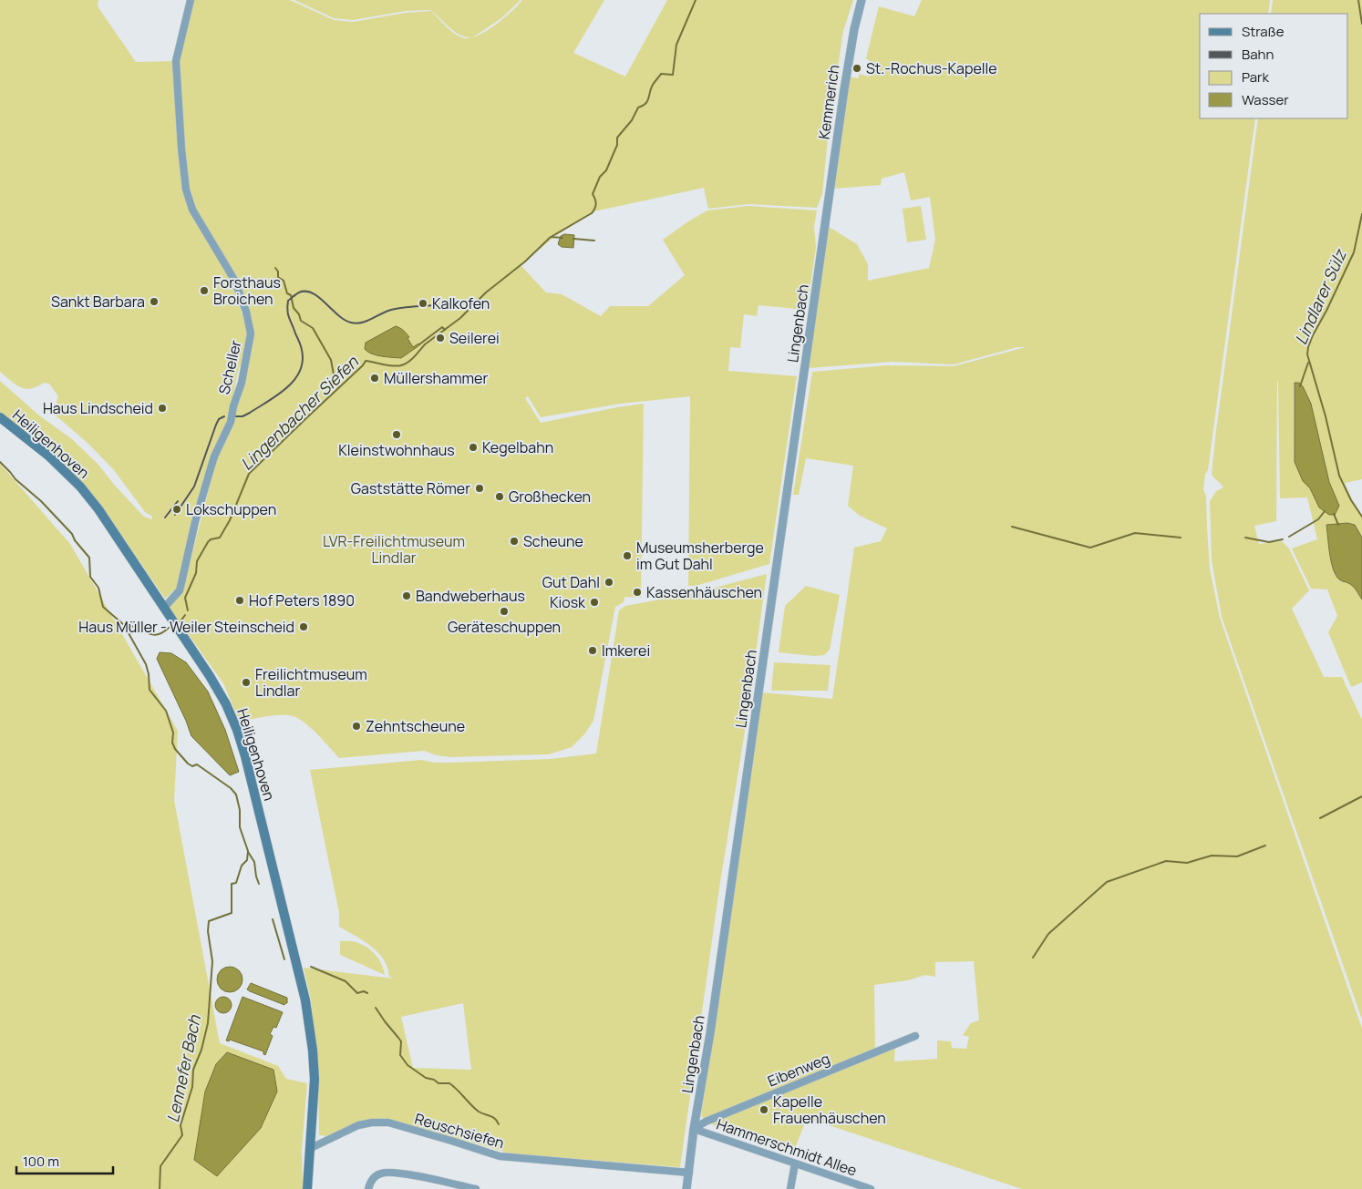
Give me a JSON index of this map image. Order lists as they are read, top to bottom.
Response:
{
  "streets": {
    "main road": ["Heiligenhoven"],
    "street": [
      "Kemmerich",
      "Lingenbach",
      "Scheller",
      "Eibenweg",
      "Reuschsiefen",
      "Hammerschmidt Allee"
    ]
  },
  "crossings": [
    ["Kemmerich", "Lingenbach"],
    ["Lingenbach", "Eibenweg"],
    ["Lingenbach", "Reuschsiefen"],
    ["Lingenbach", "Hammerschmidt Allee"],
    ["Scheller", "Heiligenhoven"],
    ["Heiligenhoven", "Reuschsiefen"],
    ["Eibenweg", "Hammerschmidt Allee"]
  ],
  "water": ["Lindlarer Sülz", "Lingenbacher Siefen", "Lennefer Bach"],
  "parks": ["LVR-Freilichtmuseum Lindlar"],
  "places": [
    "St.-Rochus-Kapelle",
    "Forsthaus Broichen",
    "Sankt Barbara",
    "Kalkofen",
    "Seilerei",
    "Müllershammer",
    "Haus Lindscheid",
    "Kleinstwohnhaus",
    "Kegelbahn",
    "Gaststätte Römer",
    "Großhecken",
    "Lokschuppen",
    "Scheune",
    "Museumsherberge im Gut Dahl",
    "Gut Dahl",
    "Kassenhäuschen",
    "Bandweberhaus",
    "Hof Peters 1890",
    "Kiosk",
    "Geräteschuppen",
    "Haus Müller - Weiler Steinscheid",
    "Imkerei",
    "Freilichtmuseum Lindlar",
    "Zehntscheune",
    "Kapelle Frauenhäuschen"
  ],
  "legend": [
    "Straße",
    "Bahn",
    "Park",
    "Wasser"
  ],
  "scale_bar": "100 m"
}
